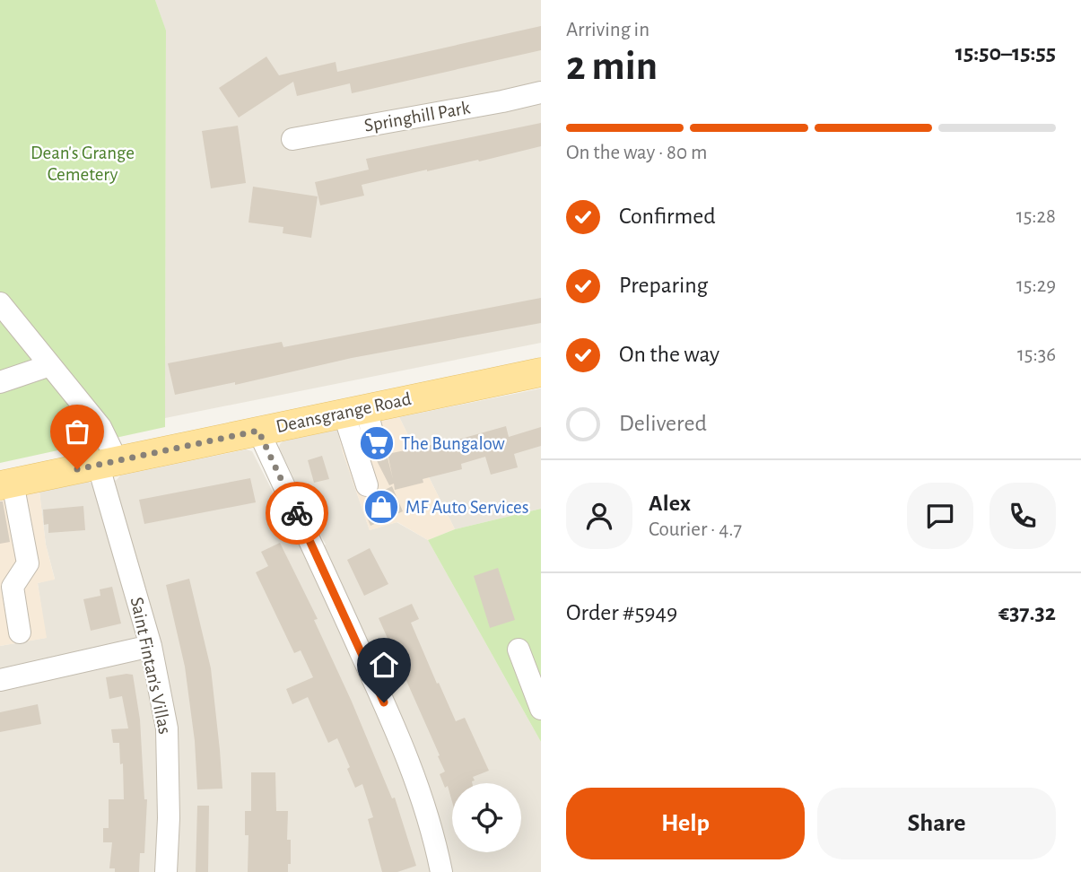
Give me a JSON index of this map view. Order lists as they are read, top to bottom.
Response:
{
  "streets": {
    "main road": ["Deansgrange Road"],
    "street": ["Springhill Park", "Saint Fintan's Villas"]
  },
  "crossings": [
    ["Deansgrange Road", "Saint Fintan's Villas"]
  ],
  "parks": ["Dean's Grange Cemetery"],
  "places": {
    "supermarket": ["The Bungalow"],
    "shop": ["MF Auto Services"]
  },
  "page": {
    "heading": ["2 min", "Arriving in", "15:50–15:55"],
    "panel": [
      "Alex",
      "Courier · 4.7",
      "Order #5949",
      "€37.32"
    ],
    "bar": "On the way · 80 m",
    "list": [
      ["Confirmed", "15:28"],
      ["Preparing", "15:29"],
      ["On the way", "15:36"],
      "Delivered"
    ],
    "buttons": ["Help", "Share"]
  }
}
